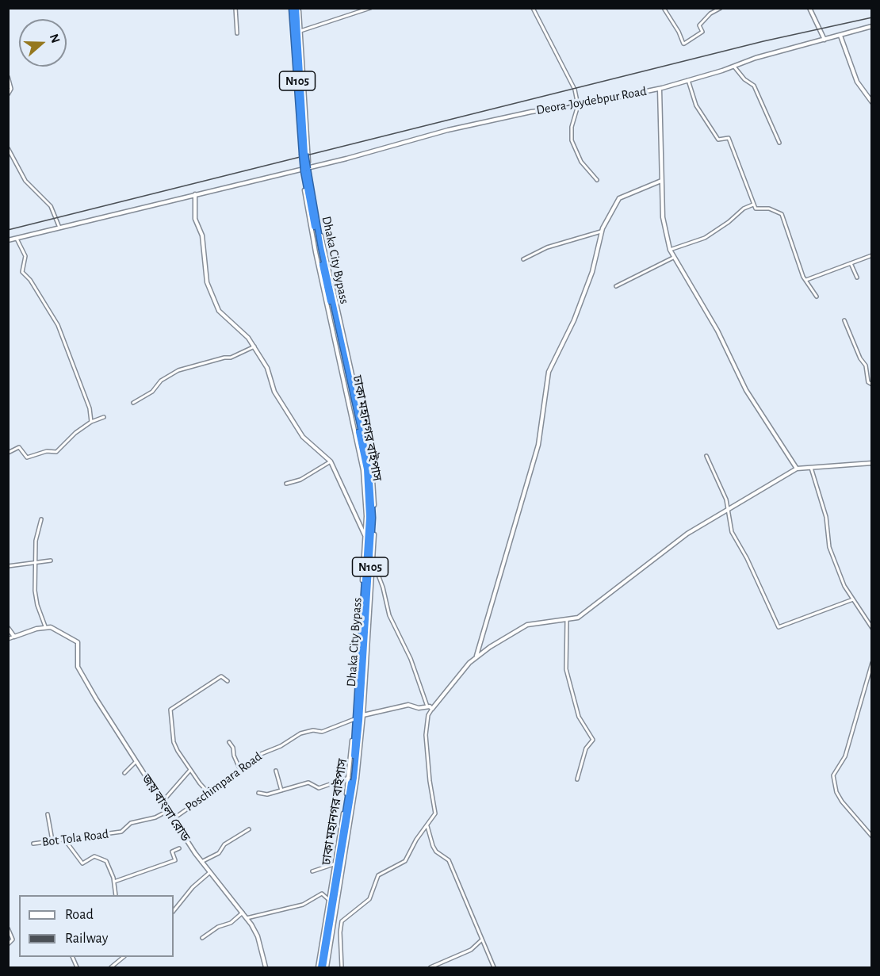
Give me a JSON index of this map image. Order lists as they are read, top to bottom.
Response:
{
  "streets": {
    "highway": ["N105", "Dhaka City Bypass", "ঢাকা মহানগর বাইপাস"],
    "street": [
      "Deora-Joydebpur Road",
      "Poschimpara Road",
      "জয় বাংলা রোড",
      "Bot Tola Road"
    ]
  },
  "crossings": [
    ["N105", "ঢাকা মহানগর বাইপাস"],
    ["Deora-Joydebpur Road", "Dhaka City Bypass"],
    ["Deora-Joydebpur Road", "ঢাকা মহানগর বাইপাস"],
    ["Dhaka City Bypass", "ঢাকা মহানগর বাইপাস"],
    ["Poschimpara Road", "জয় বাংলা রোড"],
    ["জয় বাংলা রোড", "Bot Tola Road"]
  ],
  "legend": ["Road", "Railway"],
  "north": "right"
}
